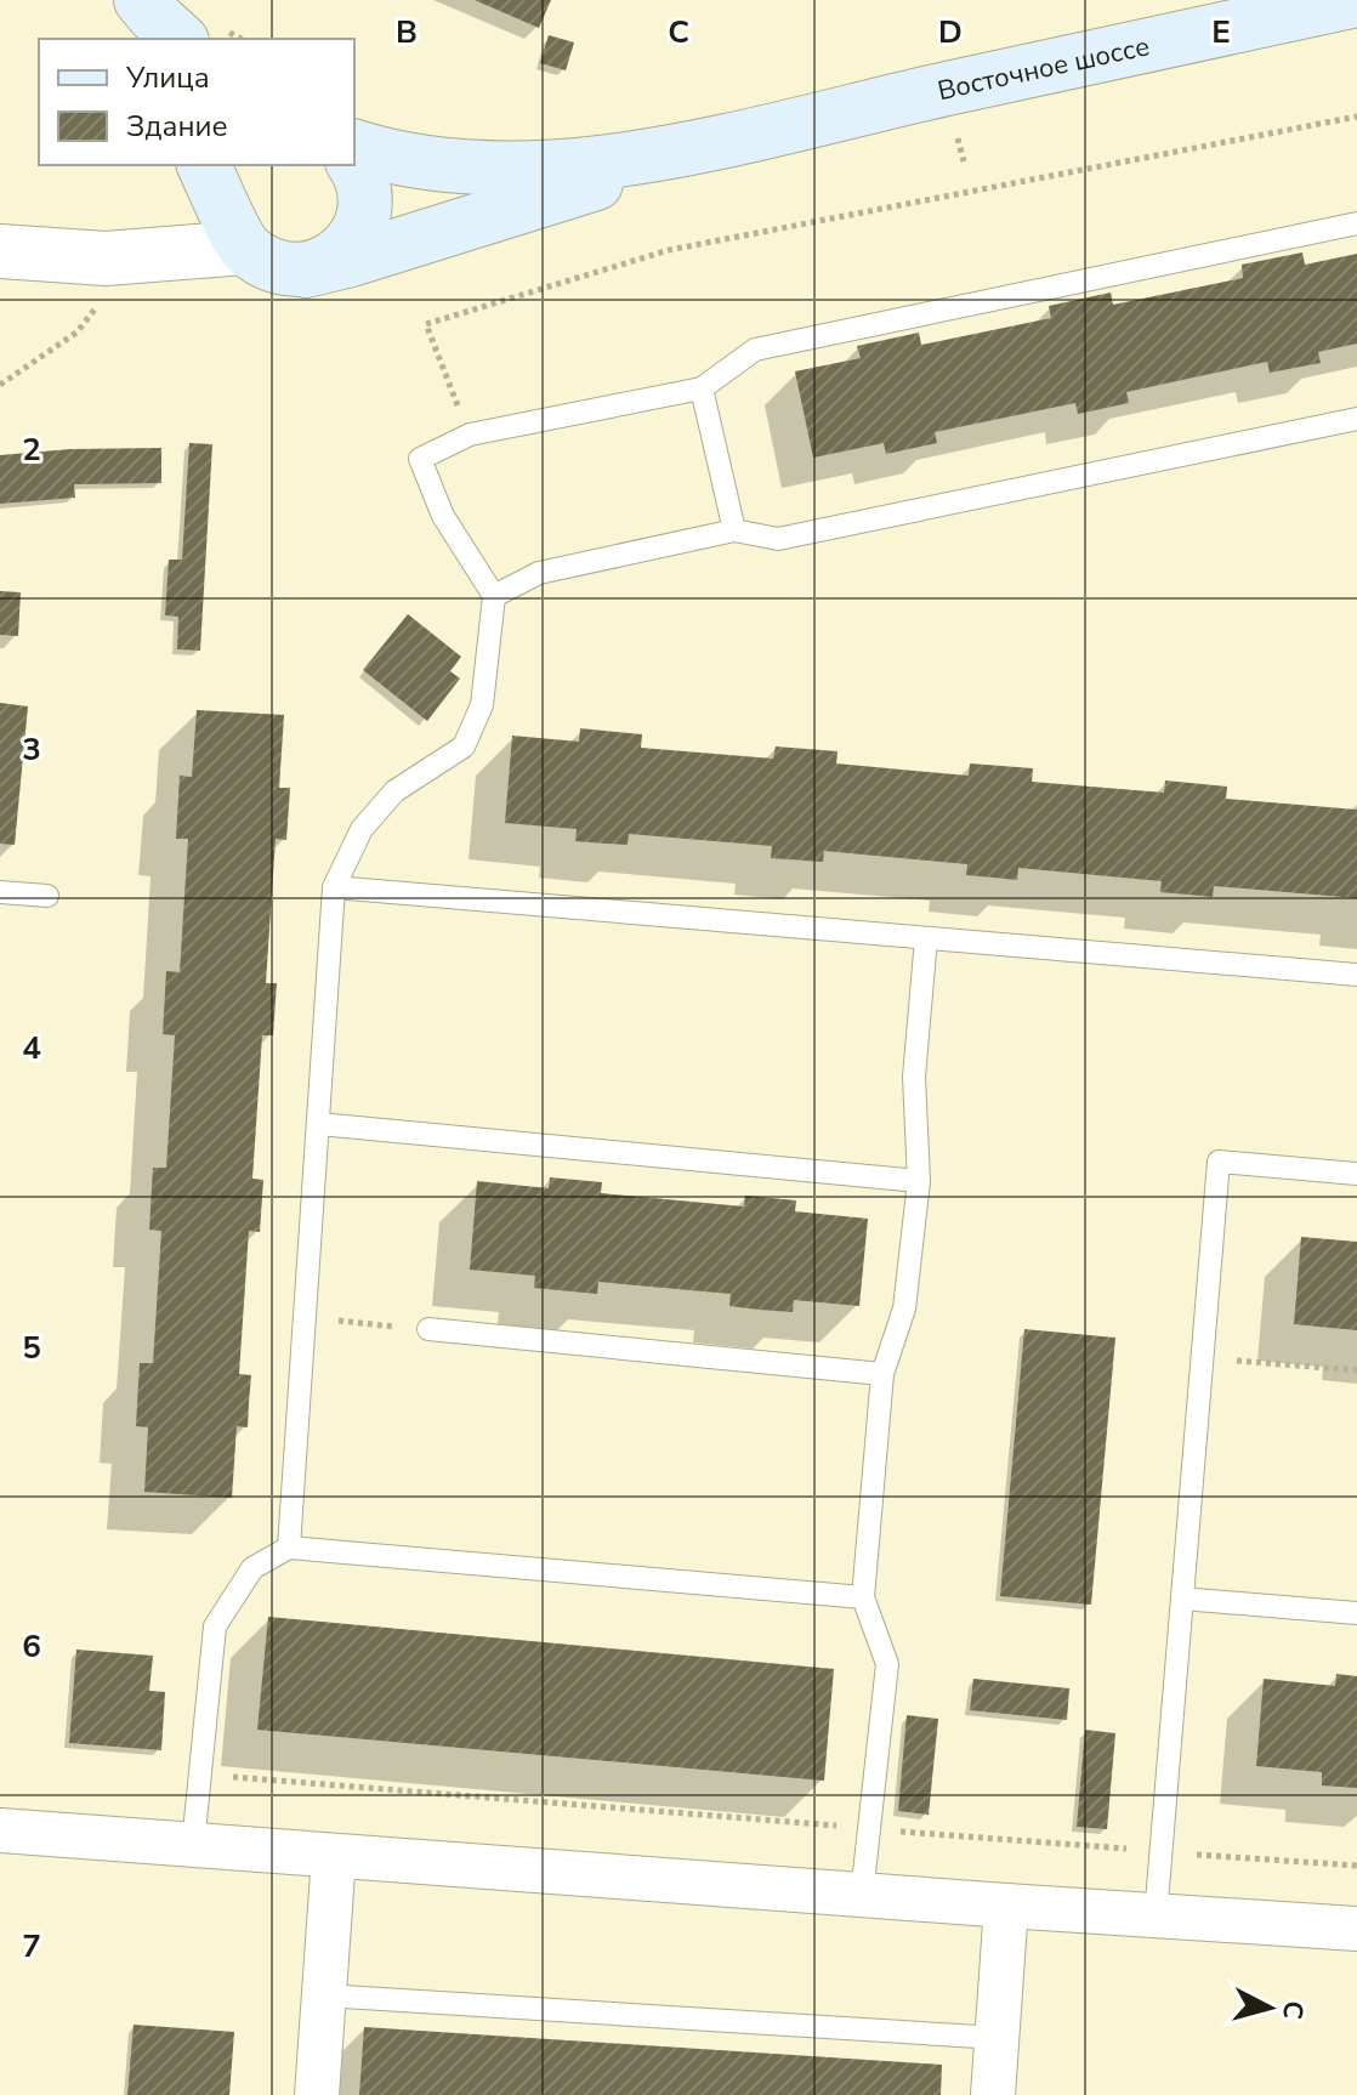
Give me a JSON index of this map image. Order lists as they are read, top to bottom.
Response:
{
  "streets": {
    "main road": ["Восточное шоссе"]
  },
  "legend": ["Улица", "Здание"],
  "north": "right",
  "grid": {
    "columns": [
      "B",
      "C",
      "D",
      "E"
    ],
    "rows": [
      "2",
      "3",
      "4",
      "5",
      "6",
      "7"
    ]
  }
}
